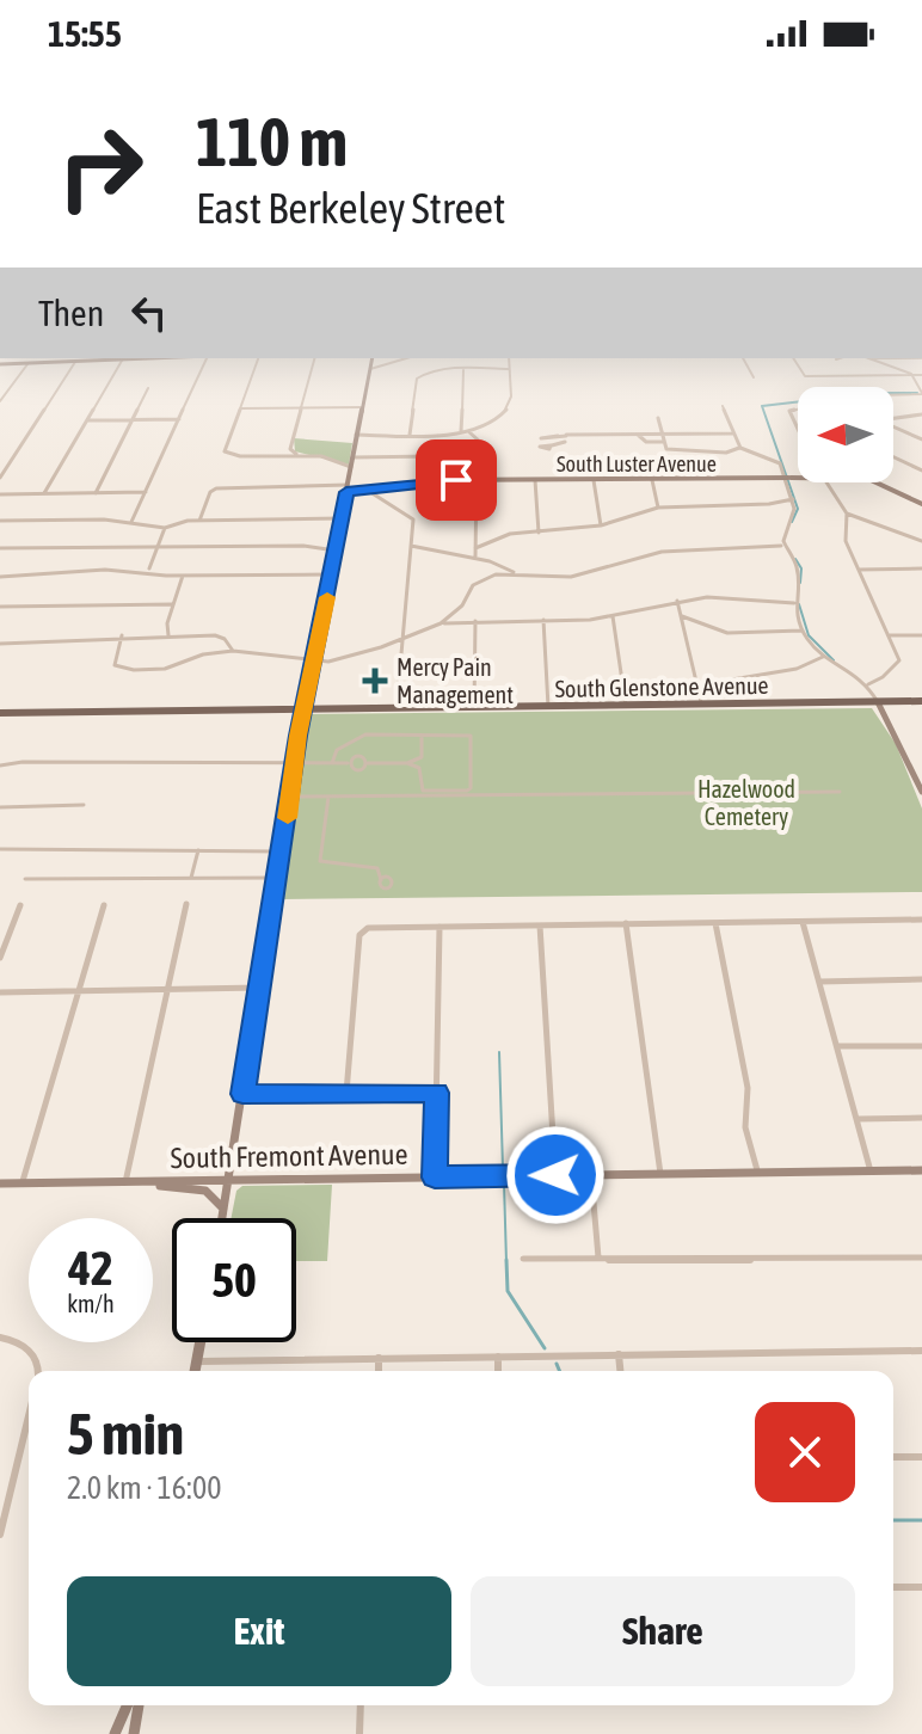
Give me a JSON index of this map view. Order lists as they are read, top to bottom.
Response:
{
  "streets": {
    "main road": ["South Glenstone Avenue"],
    "street": ["South Luster Avenue", "South Fremont Avenue"]
  },
  "parks": ["Hazelwood Cemetery"],
  "places": {
    "health": ["Mercy Pain Management"]
  },
  "north": "left",
  "page": {
    "status": "15:55",
    "turn": ["110 m", "East Berkeley Street"],
    "then": "Then",
    "speed": "42 km/h",
    "limit": "50",
    "heading": ["5 min", "2.0 km · 16:00"],
    "buttons": ["Exit", "Share"]
  }
}
